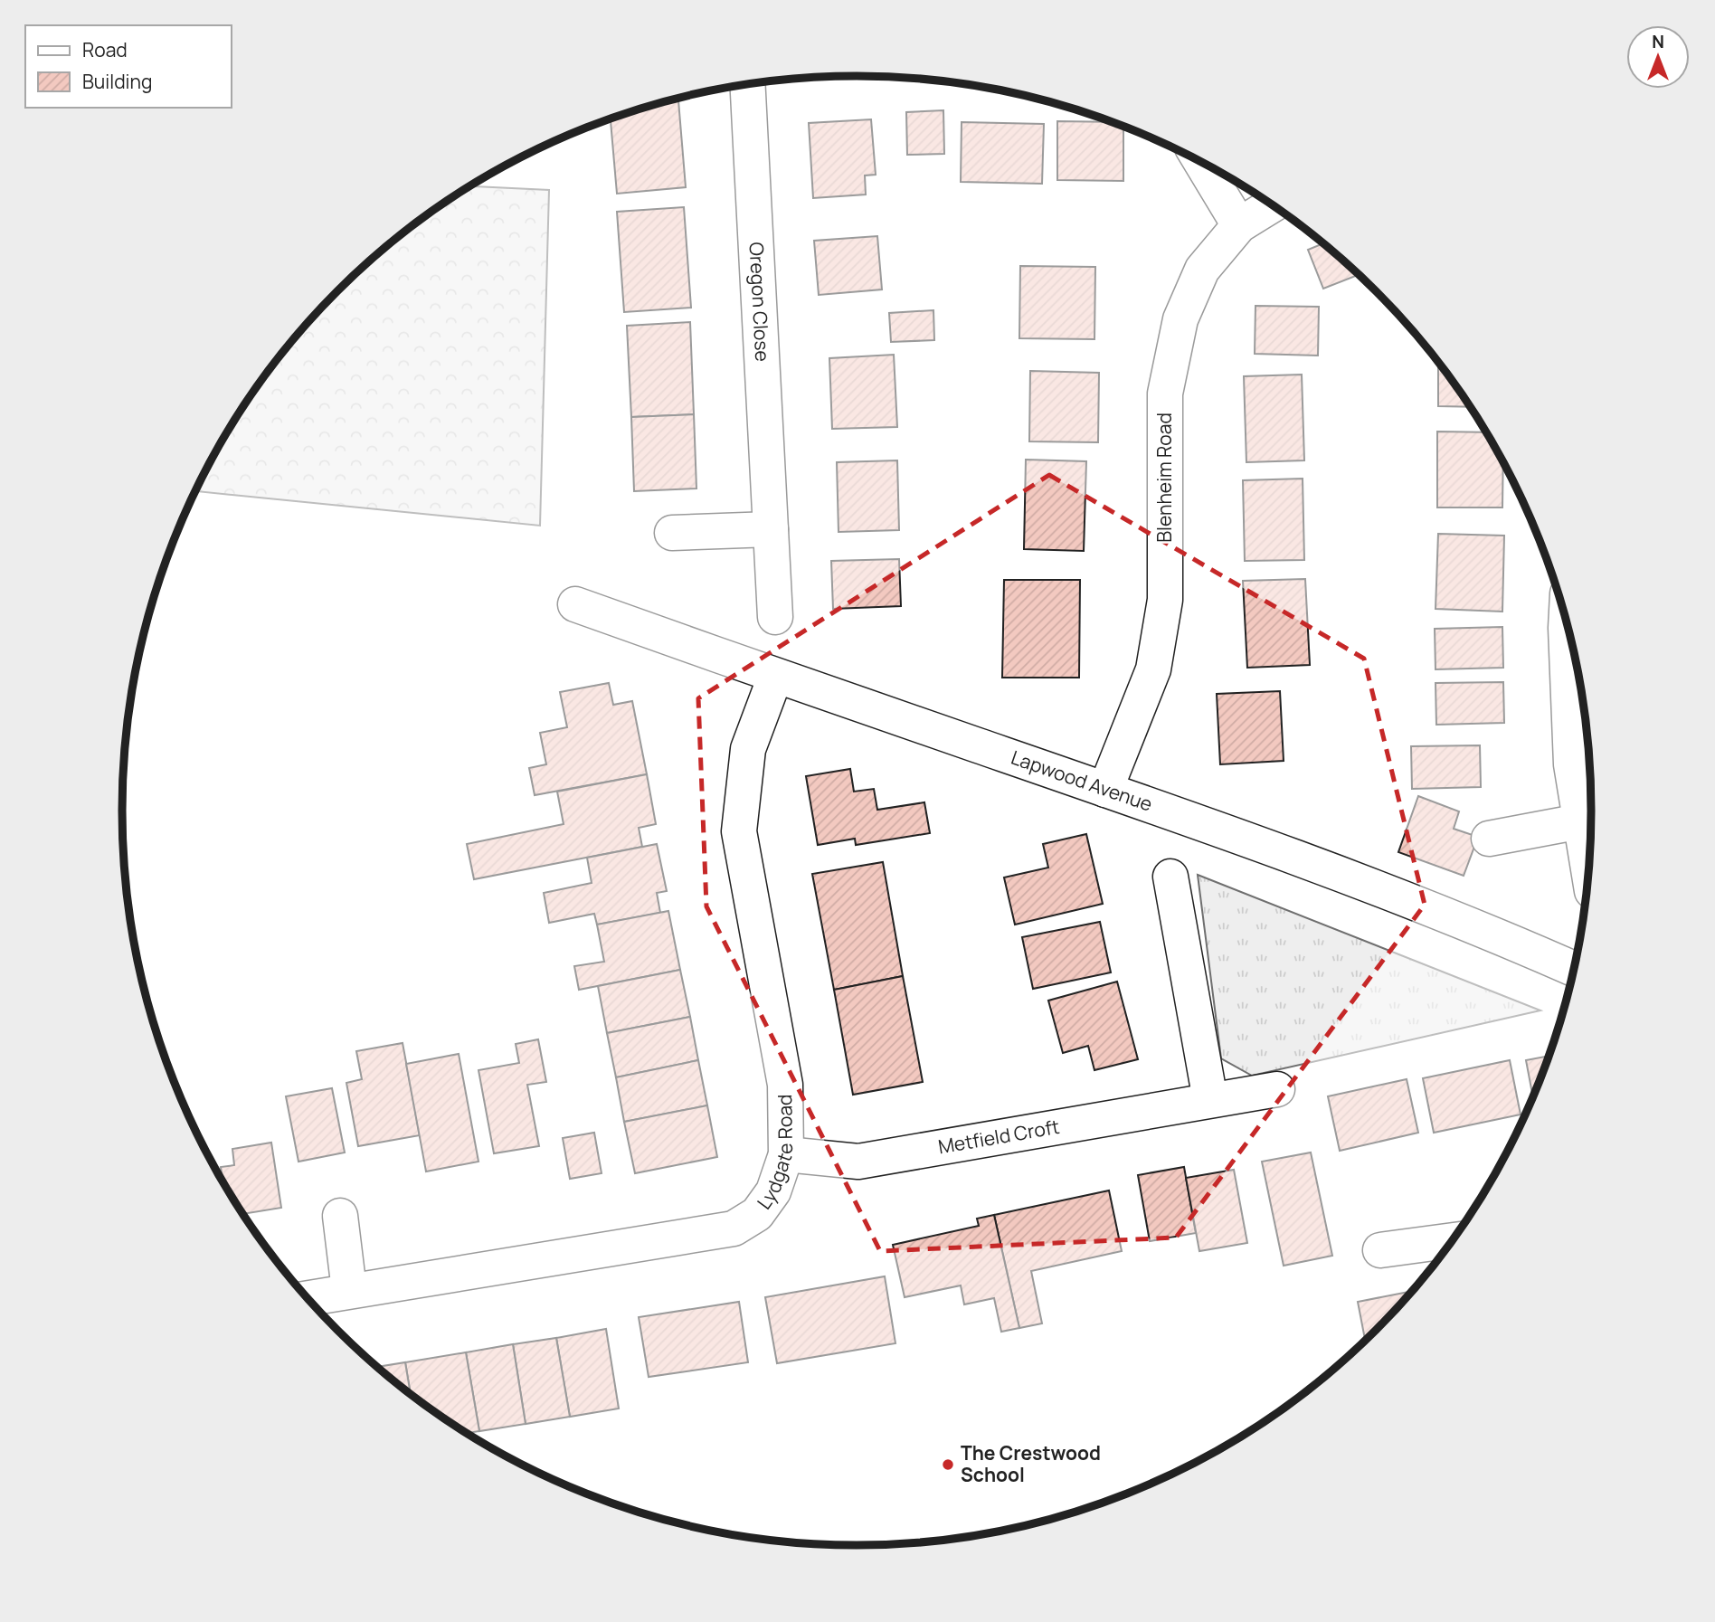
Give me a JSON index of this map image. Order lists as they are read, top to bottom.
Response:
{
  "streets": {
    "street": [
      "Oregon Close",
      "Blenheim Road",
      "Lapwood Avenue",
      "Metfield Croft",
      "Lydgate Road"
    ]
  },
  "crossings": [
    ["Blenheim Road", "Lapwood Avenue"],
    ["Lapwood Avenue", "Lydgate Road"],
    ["Metfield Croft", "Lydgate Road"]
  ],
  "places": ["The Crestwood School"],
  "legend": ["Road", "Building"],
  "north": "top"
}
